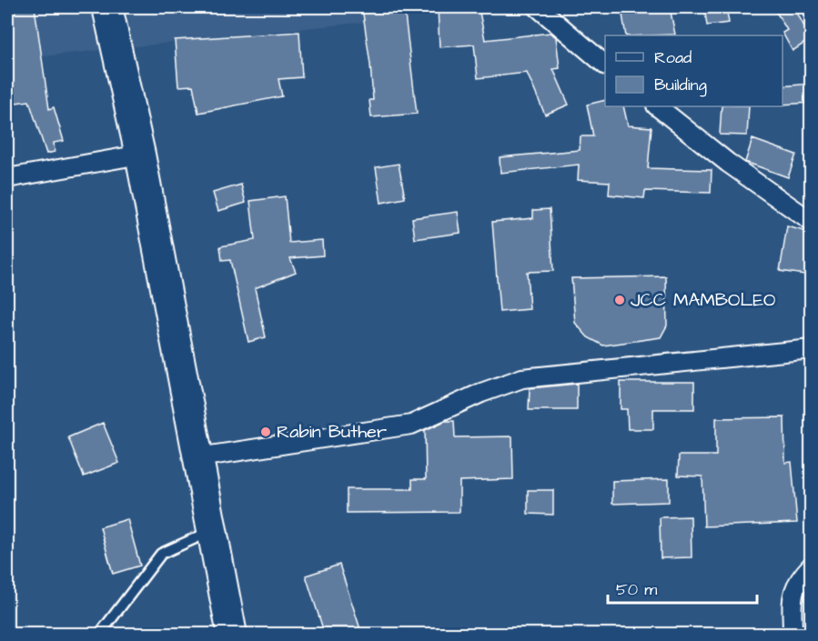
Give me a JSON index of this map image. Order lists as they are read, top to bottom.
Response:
{
  "places": ["JCC MAMBOLEO", "Rabin Buther"],
  "legend": ["Road", "Building"],
  "scale_bar": "50 m"
}
